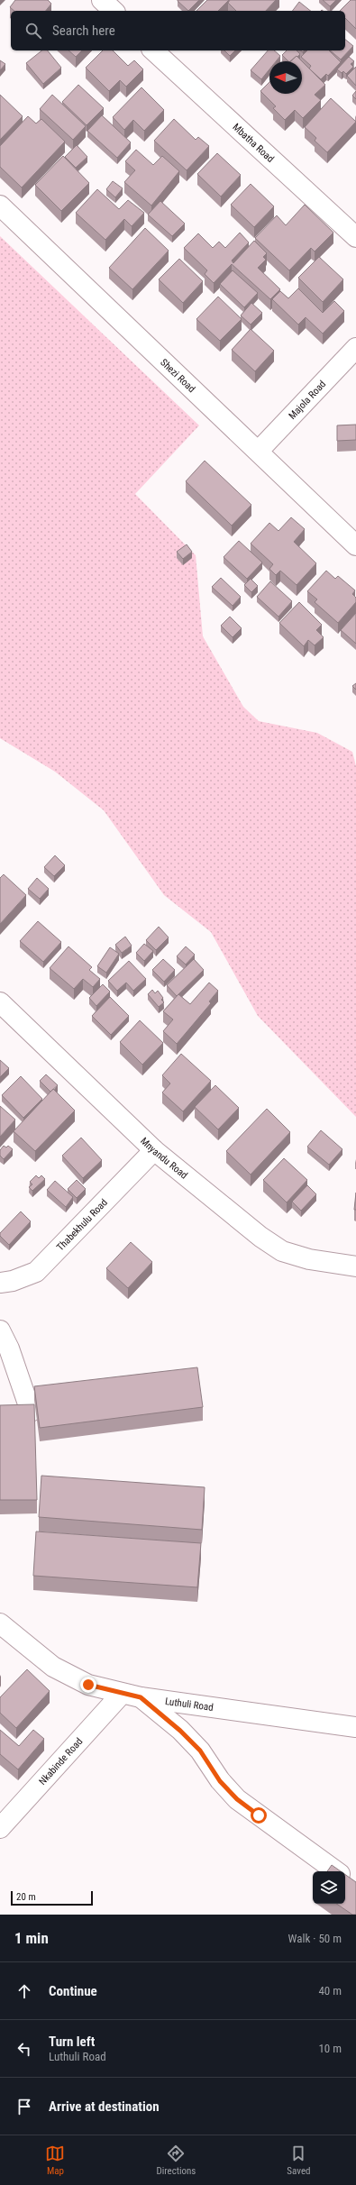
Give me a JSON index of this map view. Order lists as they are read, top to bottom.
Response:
{
  "streets": {
    "street": [
      "Mbatha Road",
      "Shezi Road",
      "Majola Road",
      "Mnyandu Road",
      "Thabekhulu Road",
      "Luthuli Road",
      "Nkabinde Road"
    ]
  },
  "crossings": [
    ["Shezi Road", "Majola Road"],
    ["Mnyandu Road", "Thabekhulu Road"],
    ["Luthuli Road", "Nkabinde Road"]
  ],
  "scale_bar": "20 m",
  "north": "left",
  "page": {
    "search": "Search here",
    "scale": "20 m",
    "heading": ["1 min", "Walk · 50 m"],
    "list": [
      ["Continue", "40 m"],
      ["Turn left", "Luthuli Road", "10 m"],
      "Arrive at destination"
    ],
    "nav": ["Map", "Directions", "Saved"]
  }
}
